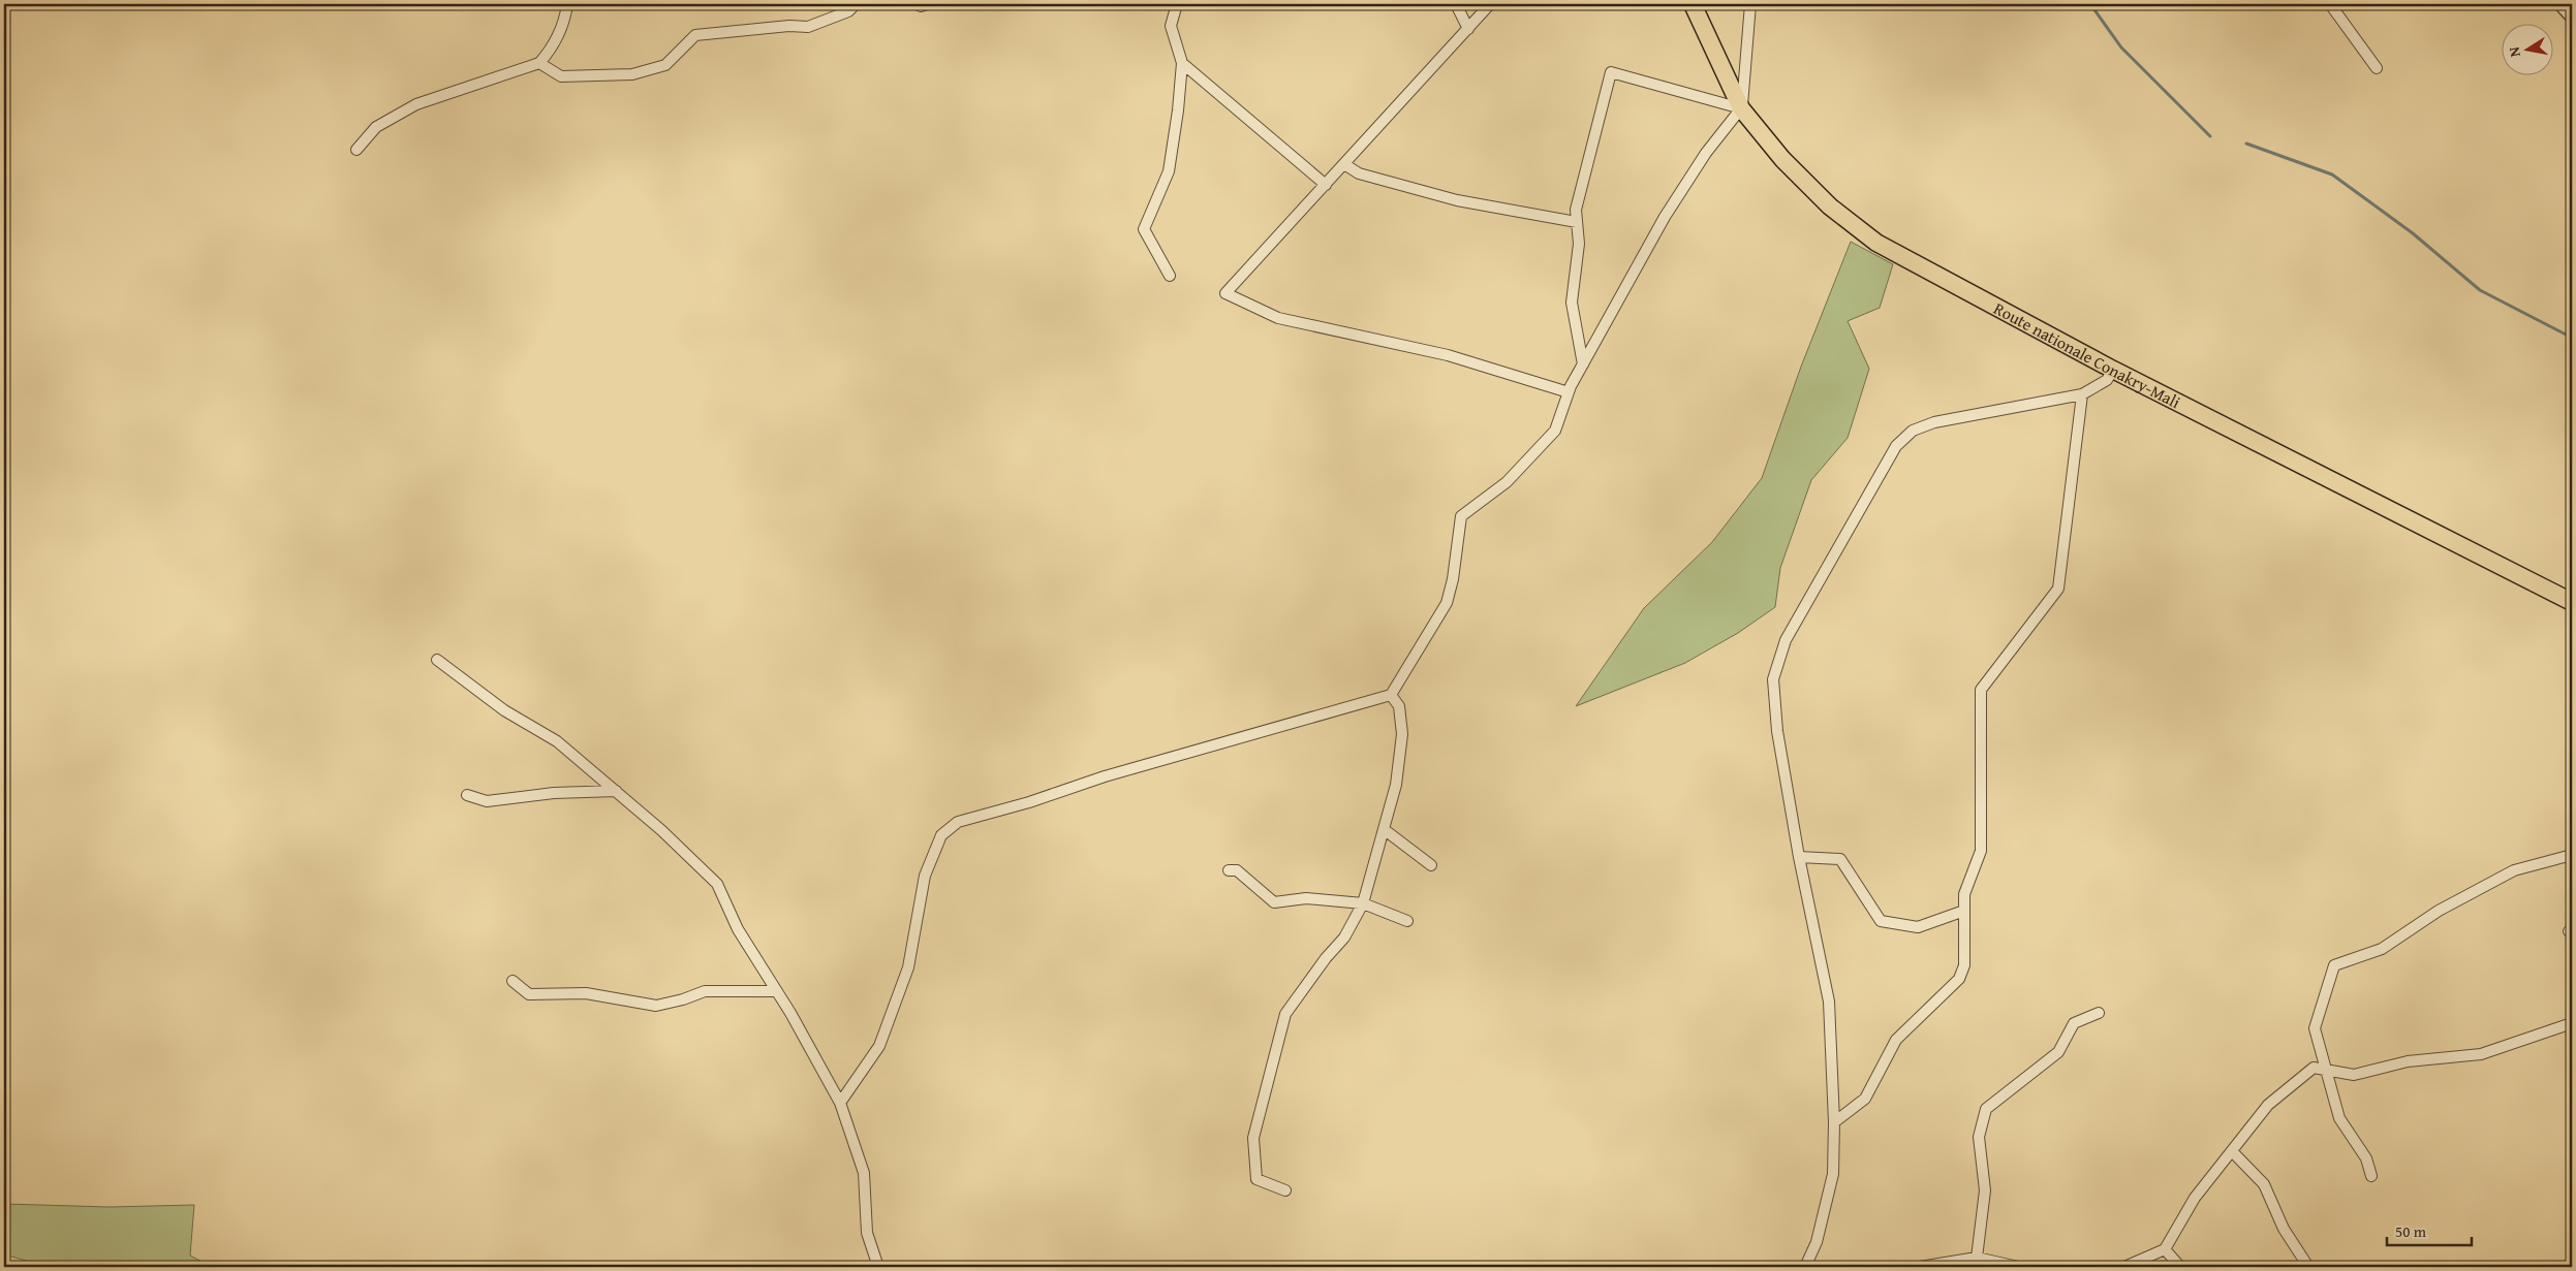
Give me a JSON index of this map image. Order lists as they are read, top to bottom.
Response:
{
  "streets": {
    "highway": ["Route nationale Conakry-Mali"]
  },
  "scale_bar": "50 m",
  "north": "left"
}
